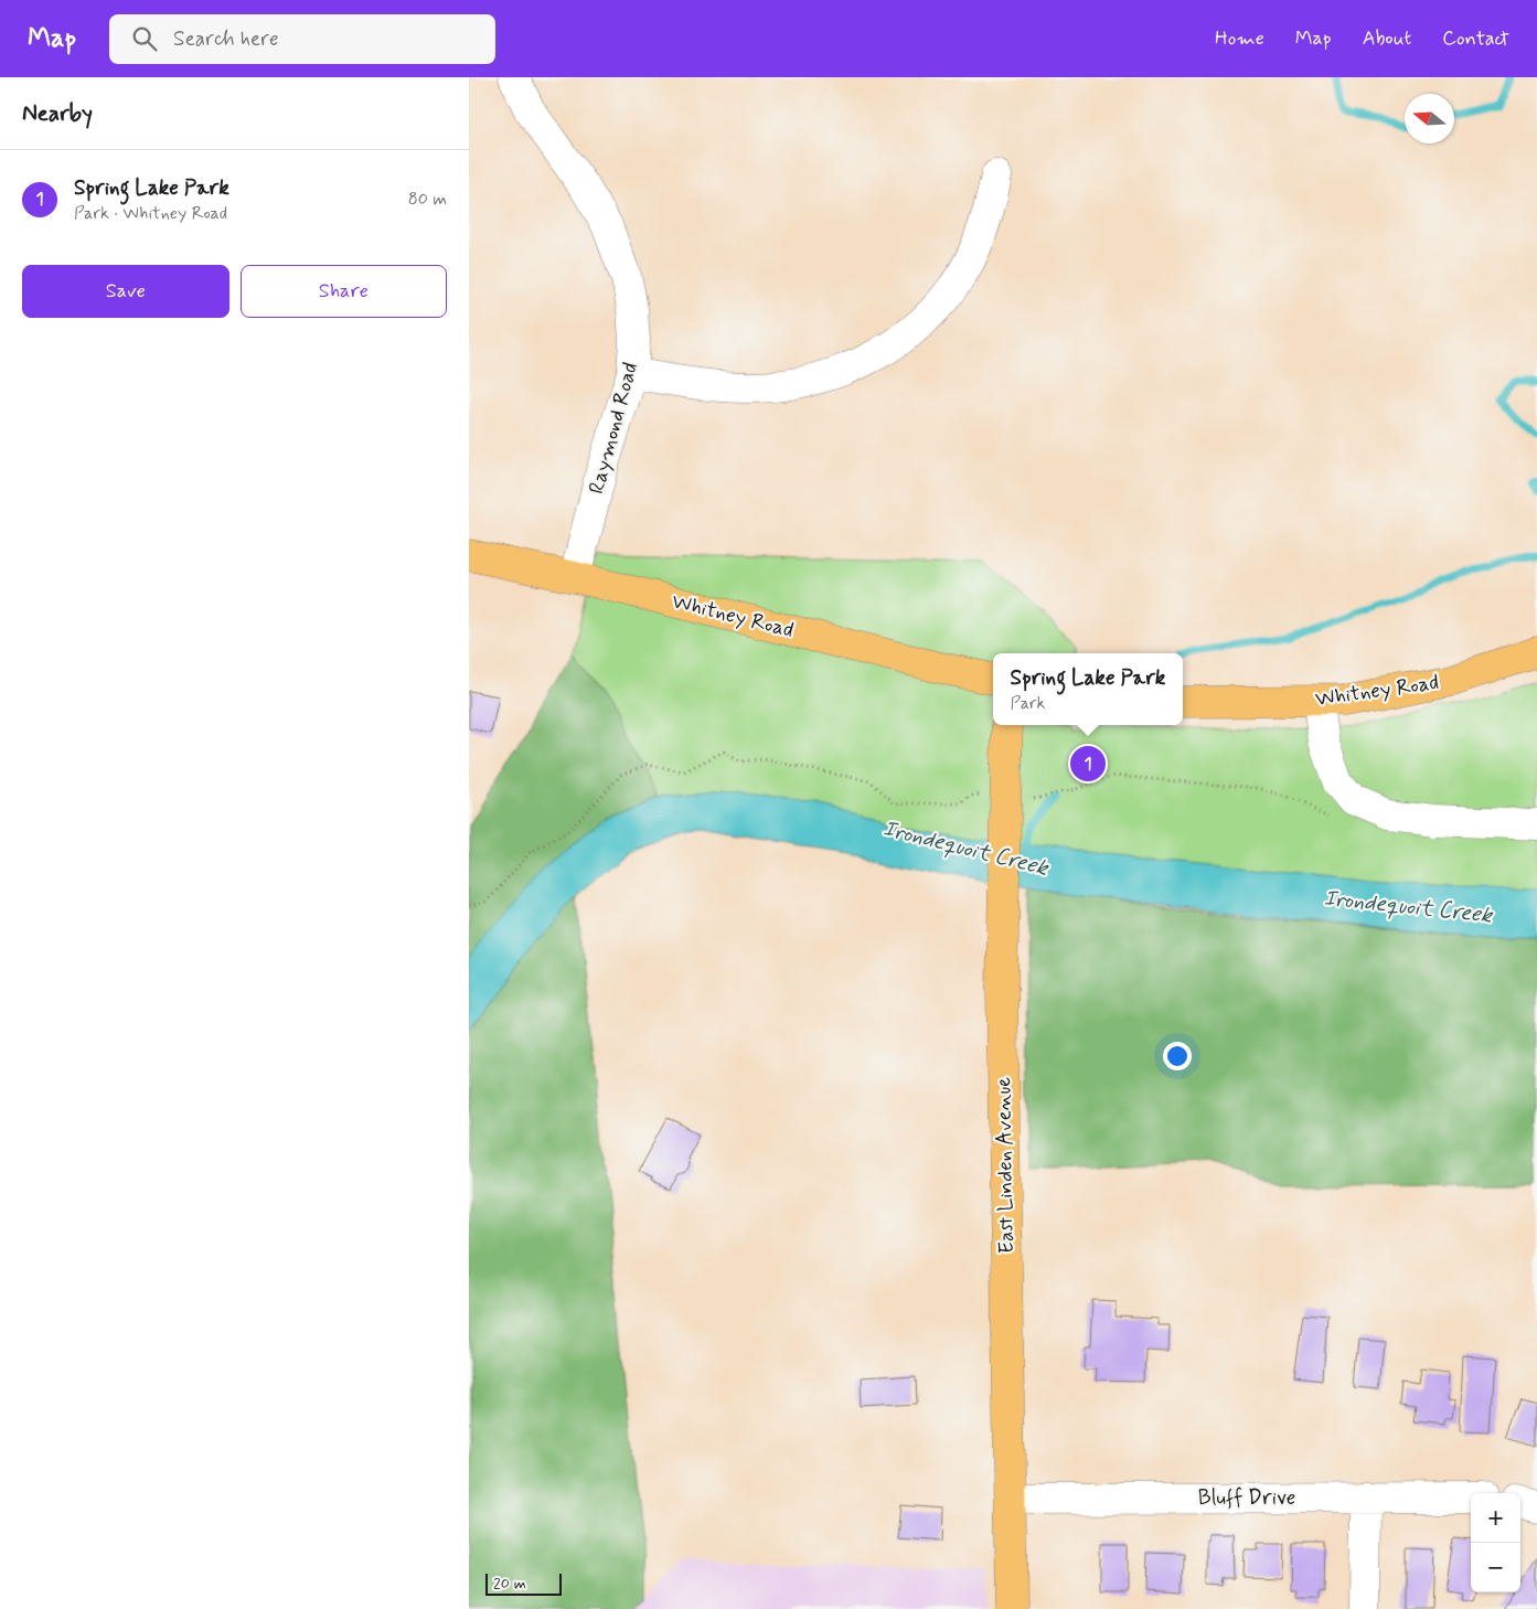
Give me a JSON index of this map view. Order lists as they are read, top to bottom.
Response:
{
  "streets": {
    "main road": ["Whitney Road", "East Linden Avenue"],
    "street": ["Raymond Road", "Bluff Drive"]
  },
  "crossings": [
    ["Raymond Road", "Whitney Road"],
    ["East Linden Avenue", "Bluff Drive"]
  ],
  "water": ["Irondequoit Creek"],
  "scale_bar": "20 m",
  "north": "left",
  "page": {
    "header": "Map",
    "search": "Search here",
    "nav": [
      "Home",
      "Map",
      "About",
      "Contact"
    ],
    "heading": "Nearby",
    "list": [
      {
        "mark": "1",
        "name": "Spring Lake Park",
        "note": "Park · Whitney Road",
        "value": "80 m"
      }
    ],
    "buttons": ["Save", "Share"],
    "popup": ["Spring Lake Park", "Park"],
    "pins": "1",
    "map_buttons": ["+", "−"],
    "scale": "20 m"
  }
}
